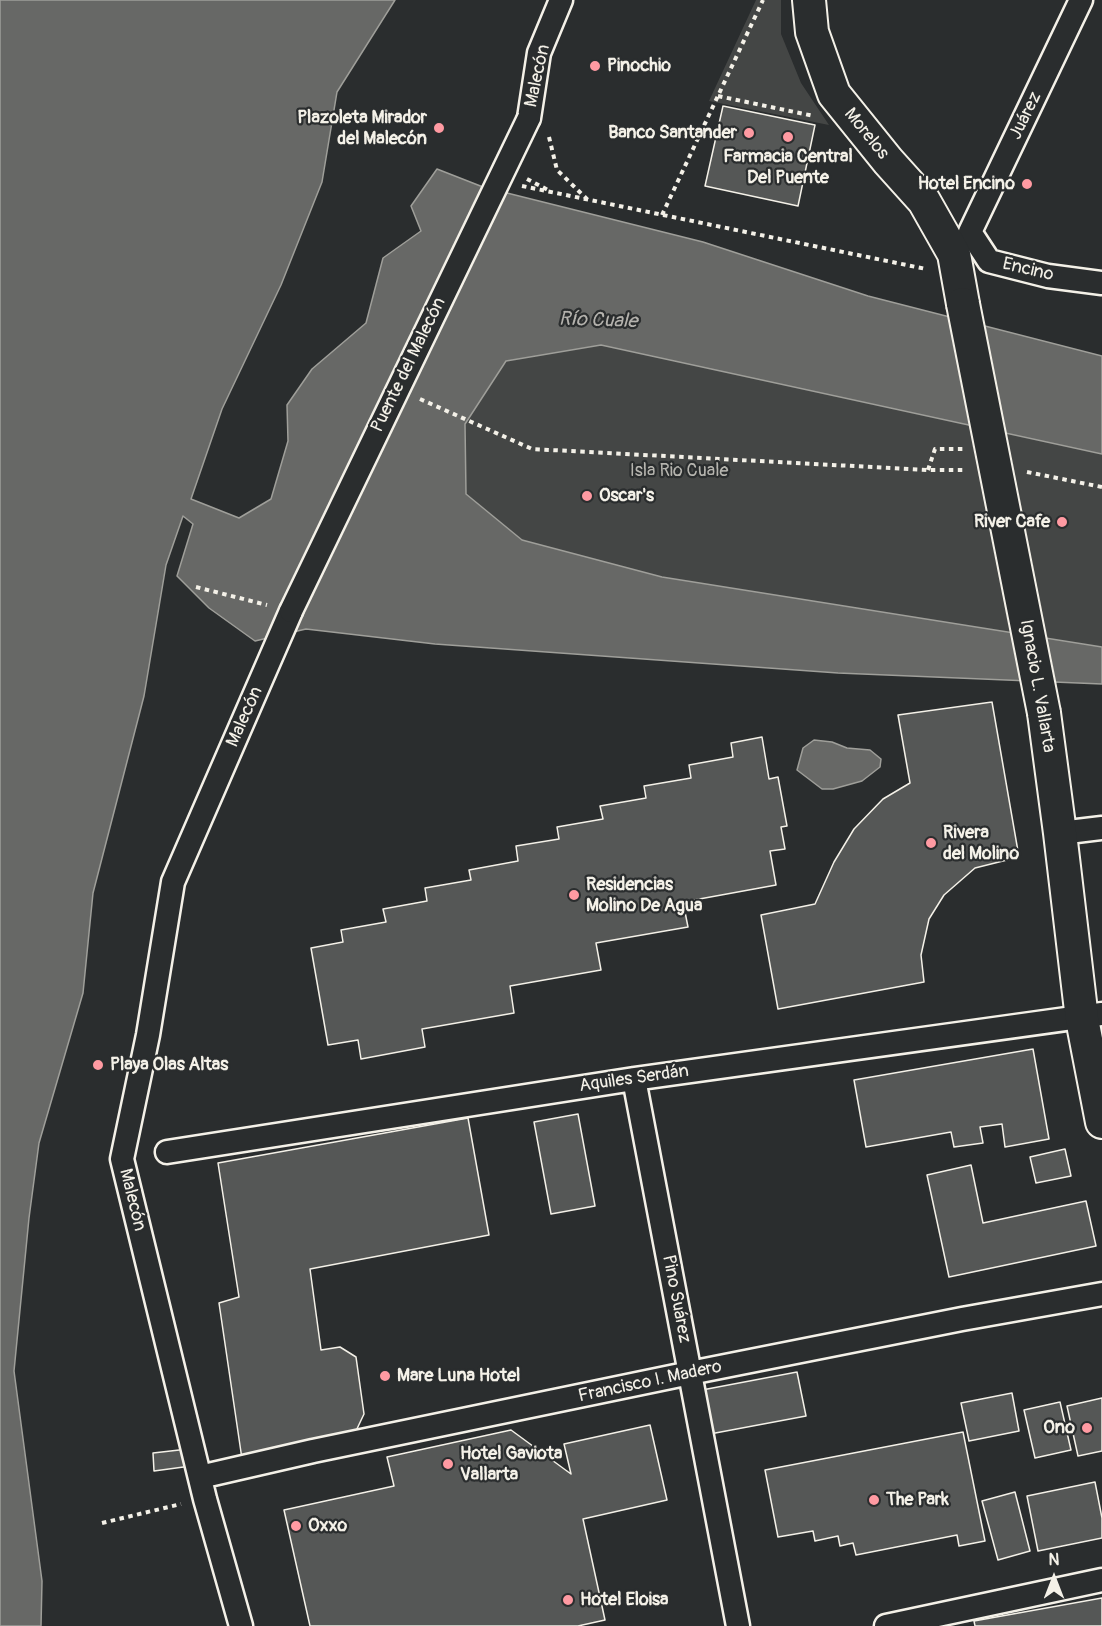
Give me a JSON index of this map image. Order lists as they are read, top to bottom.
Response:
{
  "streets": {
    "main road": ["Morelos", "Ignacio L. Vallarta"],
    "street": [
      "Malecón",
      "Juárez",
      "Encino",
      "Puente del Malecón",
      "Aquiles Serdán",
      "Pino Suárez",
      "Francisco I. Madero"
    ]
  },
  "crossings": [
    ["Malecón", "Puente del Malecón"],
    ["Malecón", "Francisco I. Madero"],
    ["Juárez", "Morelos"],
    ["Juárez", "Encino"],
    ["Juárez", "Ignacio L. Vallarta"],
    ["Morelos", "Encino"],
    ["Morelos", "Ignacio L. Vallarta"],
    ["Encino", "Ignacio L. Vallarta"],
    ["Ignacio L. Vallarta", "Aquiles Serdán"],
    ["Aquiles Serdán", "Pino Suárez"],
    ["Pino Suárez", "Francisco I. Madero"]
  ],
  "water": ["Río Cuale"],
  "parks": ["Isla Rio Cuale"],
  "places": [
    "Pinochio",
    "Plazoleta Mirador del Malecón",
    "Banco Santander",
    "Farmacia Central Del Puente",
    "Hotel Encino",
    "Oscar's",
    "River Cafe",
    "Rivera del Molino",
    "Residencias Molino De Agua",
    "Playa Olas Altas",
    "Mare Luna Hotel",
    "Ono",
    "Hotel Gaviota Vallarta",
    "The Park",
    "Oxxo",
    "Hotel Eloisa"
  ],
  "north": "top"
}
